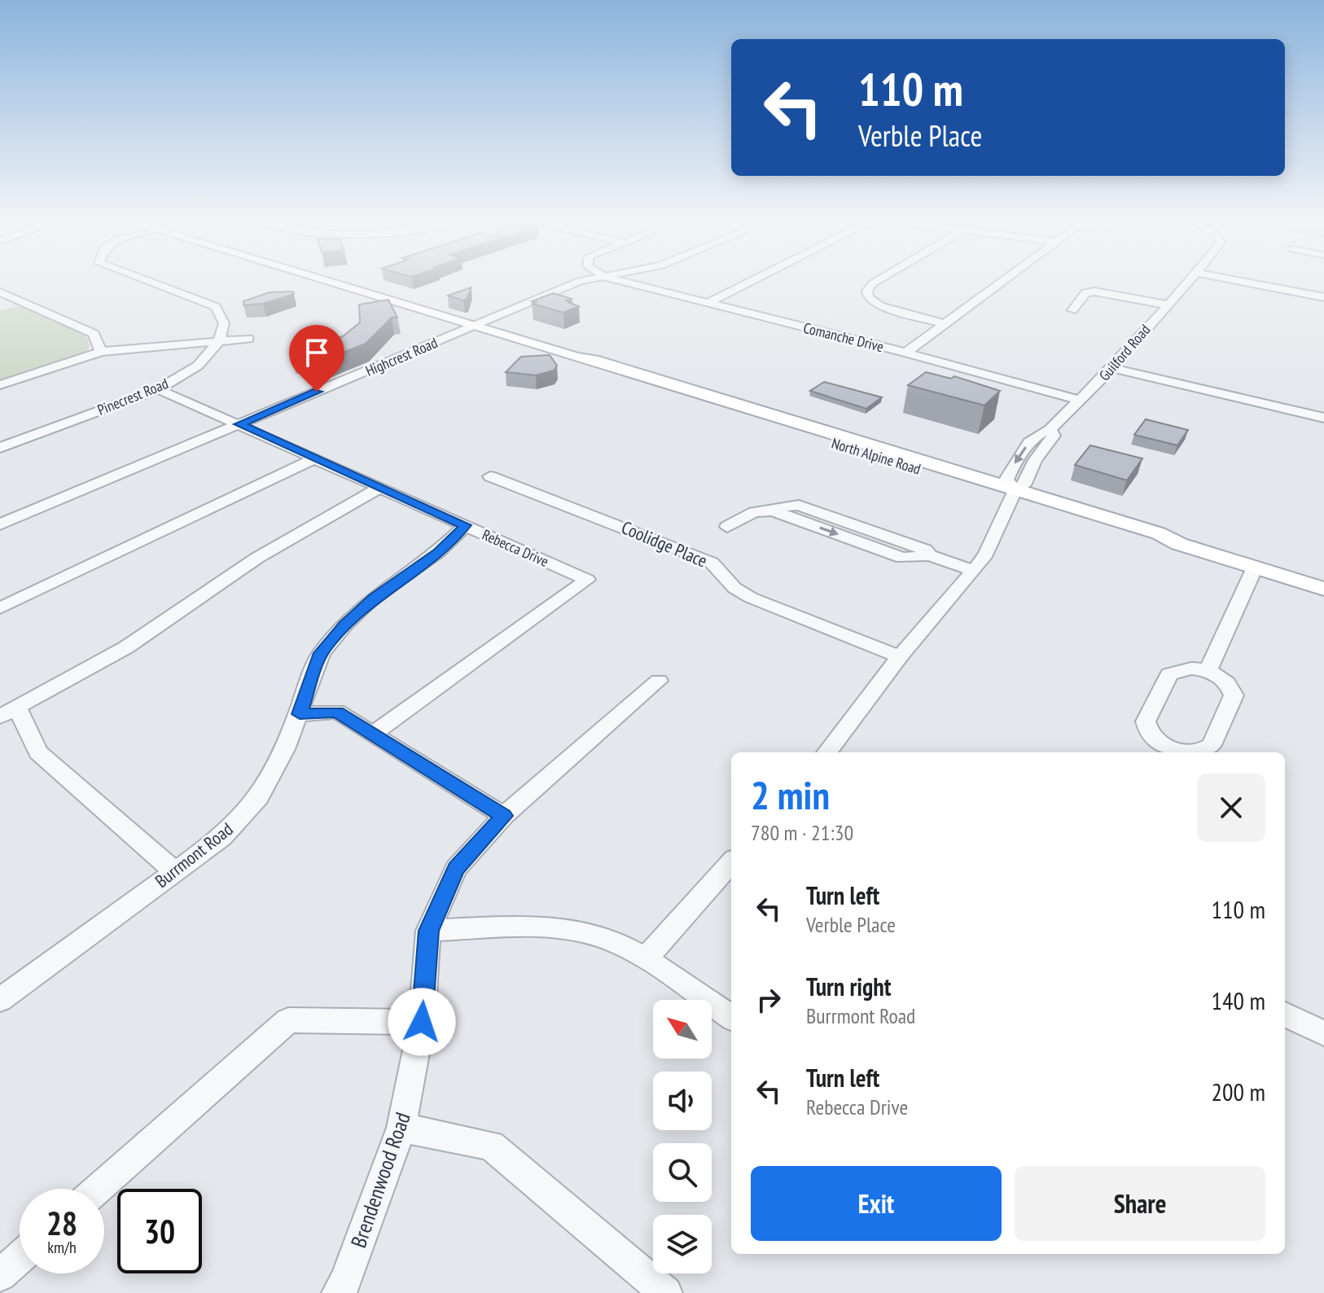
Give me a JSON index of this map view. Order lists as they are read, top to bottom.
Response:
{
  "streets": {
    "main road": ["North Alpine Road"],
    "street": [
      "Comanche Drive",
      "Guilford Road",
      "Highcrest Road",
      "Pinecrest Road",
      "Coolidge Place",
      "Rebecca Drive",
      "Burrmont Road",
      "Brendenwood Road"
    ]
  },
  "crossings": [
    ["Comanche Drive", "Guilford Road"],
    ["Guilford Road", "North Alpine Road"],
    ["Highcrest Road", "North Alpine Road"],
    ["Highcrest Road", "Rebecca Drive"],
    ["Pinecrest Road", "Rebecca Drive"],
    ["Rebecca Drive", "Burrmont Road"]
  ],
  "north": "top left",
  "page": {
    "turn": ["110 m", "Verble Place"],
    "heading": ["2 min", "780 m · 21:30"],
    "list": [
      {
        "name": "Turn left",
        "note": "Verble Place",
        "value": "110 m"
      },
      {
        "name": "Turn right",
        "note": "Burrmont Road",
        "value": "140 m"
      },
      {
        "name": "Turn left",
        "note": "Rebecca Drive",
        "value": "200 m"
      }
    ],
    "buttons": ["Exit", "Share"],
    "speed": "28 km/h",
    "limit": "30"
  }
}
